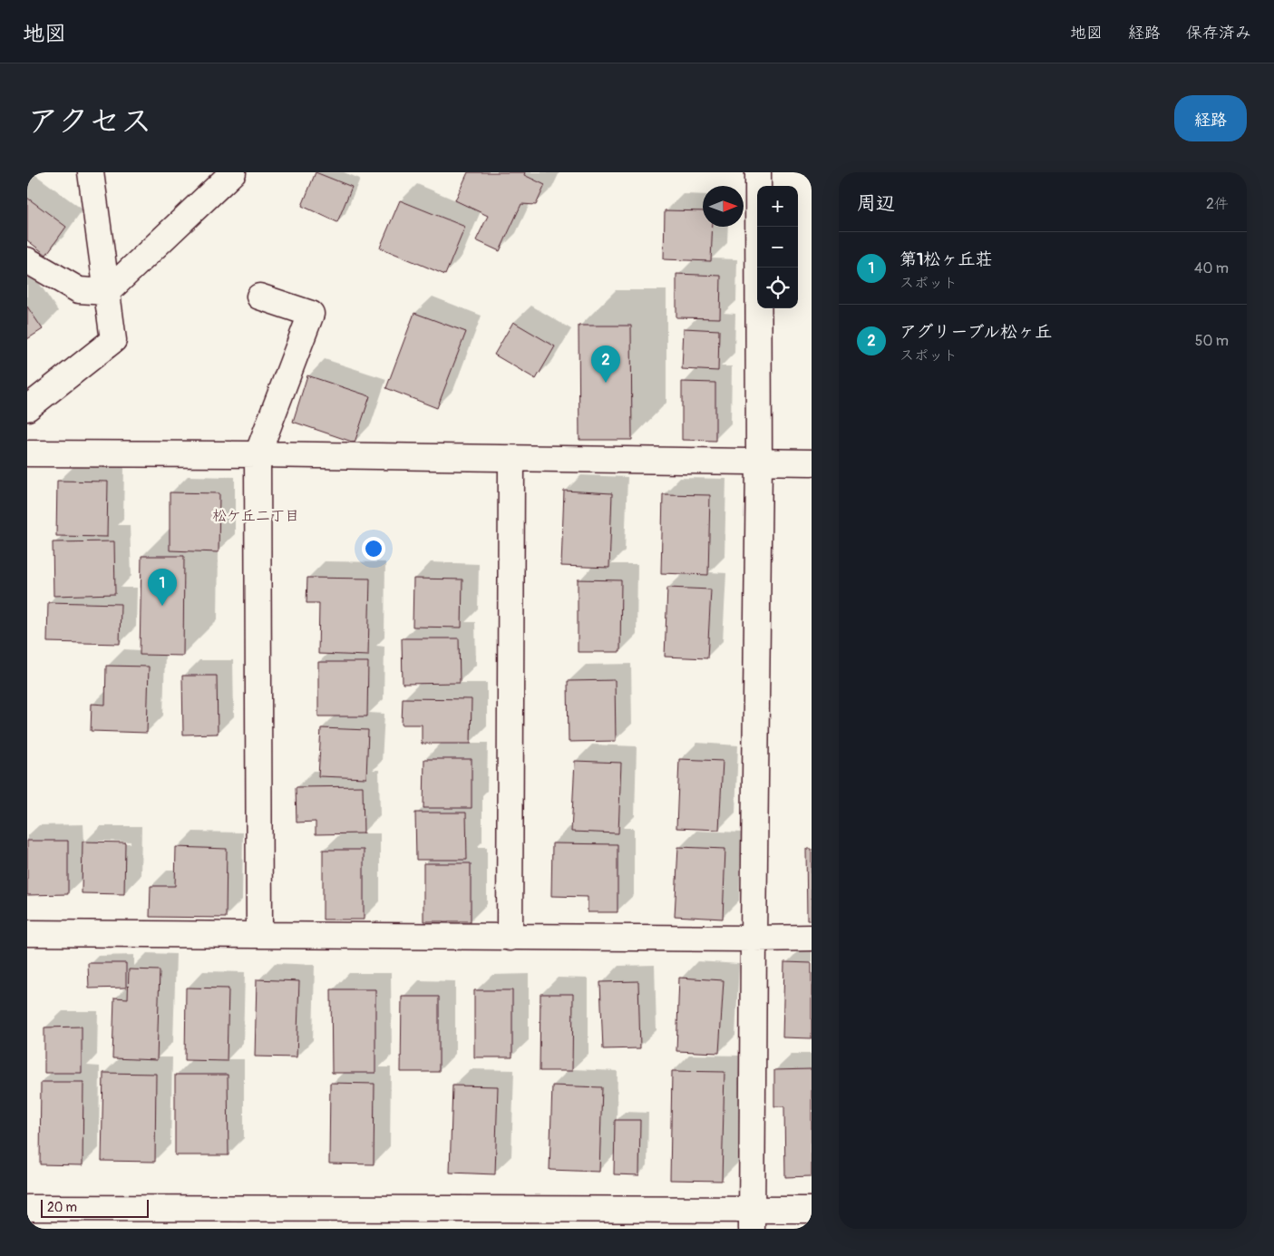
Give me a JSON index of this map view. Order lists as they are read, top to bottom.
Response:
{
  "districts": ["松ケ丘二丁目"],
  "scale_bar": "20 m",
  "north": "right",
  "page": {
    "header": "地図",
    "nav": ["地図", "経路", "保存済み"],
    "title": "アクセス",
    "buttons": "経路",
    "heading": ["周辺", "2件"],
    "map_buttons": ["+", "−"],
    "list": [
      {
        "mark": "1",
        "name": "第1松ヶ丘荘",
        "note": "スポット",
        "value": "40 m"
      },
      {
        "mark": "2",
        "name": "アグリーブル松ヶ丘",
        "note": "スポット",
        "value": "50 m"
      }
    ],
    "pins": ["2", "1"],
    "scale": "20 m"
  }
}
